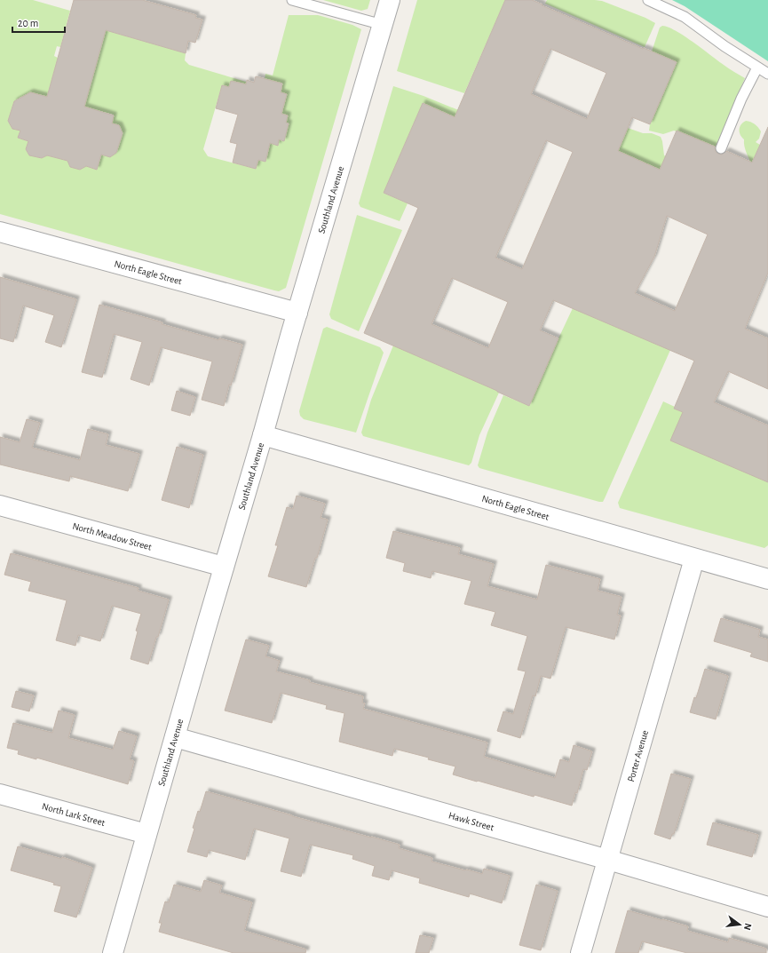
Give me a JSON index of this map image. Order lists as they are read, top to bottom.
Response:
{
  "streets": {
    "street": [
      "Southland Avenue",
      "North Eagle Street",
      "North Meadow Street",
      "Porter Avenue",
      "North Lark Street",
      "Hawk Street"
    ]
  },
  "crossings": [
    ["Southland Avenue", "North Eagle Street"],
    ["Southland Avenue", "North Meadow Street"],
    ["Southland Avenue", "North Lark Street"],
    ["Southland Avenue", "Hawk Street"],
    ["North Eagle Street", "Porter Avenue"],
    ["Porter Avenue", "Hawk Street"]
  ],
  "scale_bar": "20 m",
  "north": "right"
}
